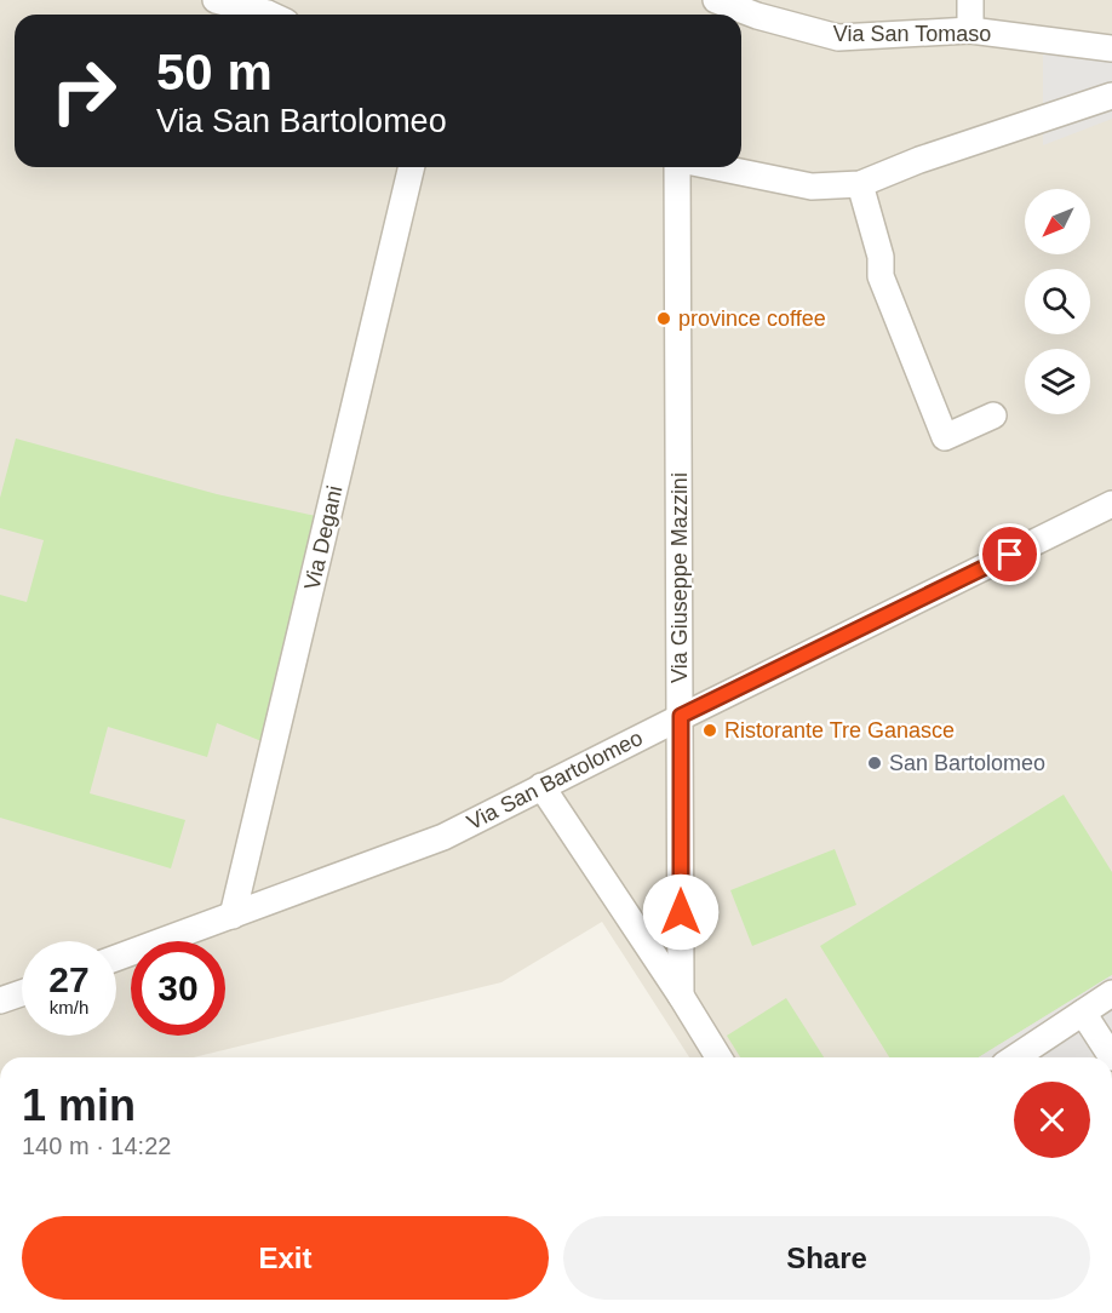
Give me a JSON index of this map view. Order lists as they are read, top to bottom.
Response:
{
  "streets": {
    "street": [
      "Via San Tomaso",
      "Via Degani",
      "Via Giuseppe Mazzini",
      "Via San Bartolomeo"
    ]
  },
  "crossings": [
    ["Via Degani", "Via San Bartolomeo"],
    ["Via Giuseppe Mazzini", "Via San Bartolomeo"]
  ],
  "places": ["province coffee", "Ristorante Tre Ganasce", "San Bartolomeo"],
  "north": "bottom left",
  "page": {
    "turn": ["50 m", "Via San Bartolomeo"],
    "speed": "27 km/h",
    "limit": "30",
    "heading": ["1 min", "140 m · 14:22"],
    "buttons": ["Exit", "Share"]
  }
}
